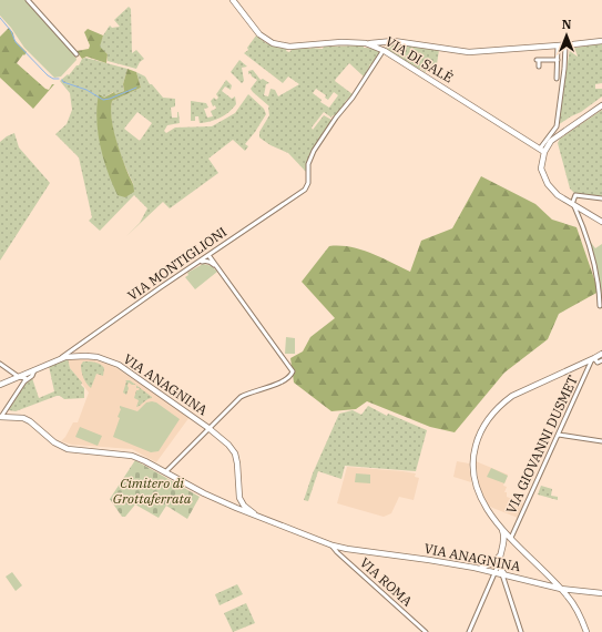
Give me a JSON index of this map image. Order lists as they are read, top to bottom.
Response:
{
  "streets": {
    "main road": ["VIA DI SALÈ", "VIA ANAGNINA"],
    "street": ["VIA MONTIGLIONI", "VIA GIOVANNI DUSMET", "VIA ROMA"]
  },
  "crossings": [
    ["VIA DI SALÈ", "VIA MONTIGLIONI"],
    ["VIA MONTIGLIONI", "VIA ANAGNINA"],
    ["VIA ANAGNINA", "VIA ROMA"]
  ],
  "parks": ["Cimitero di Grottaferrata"],
  "north": "top"
}
